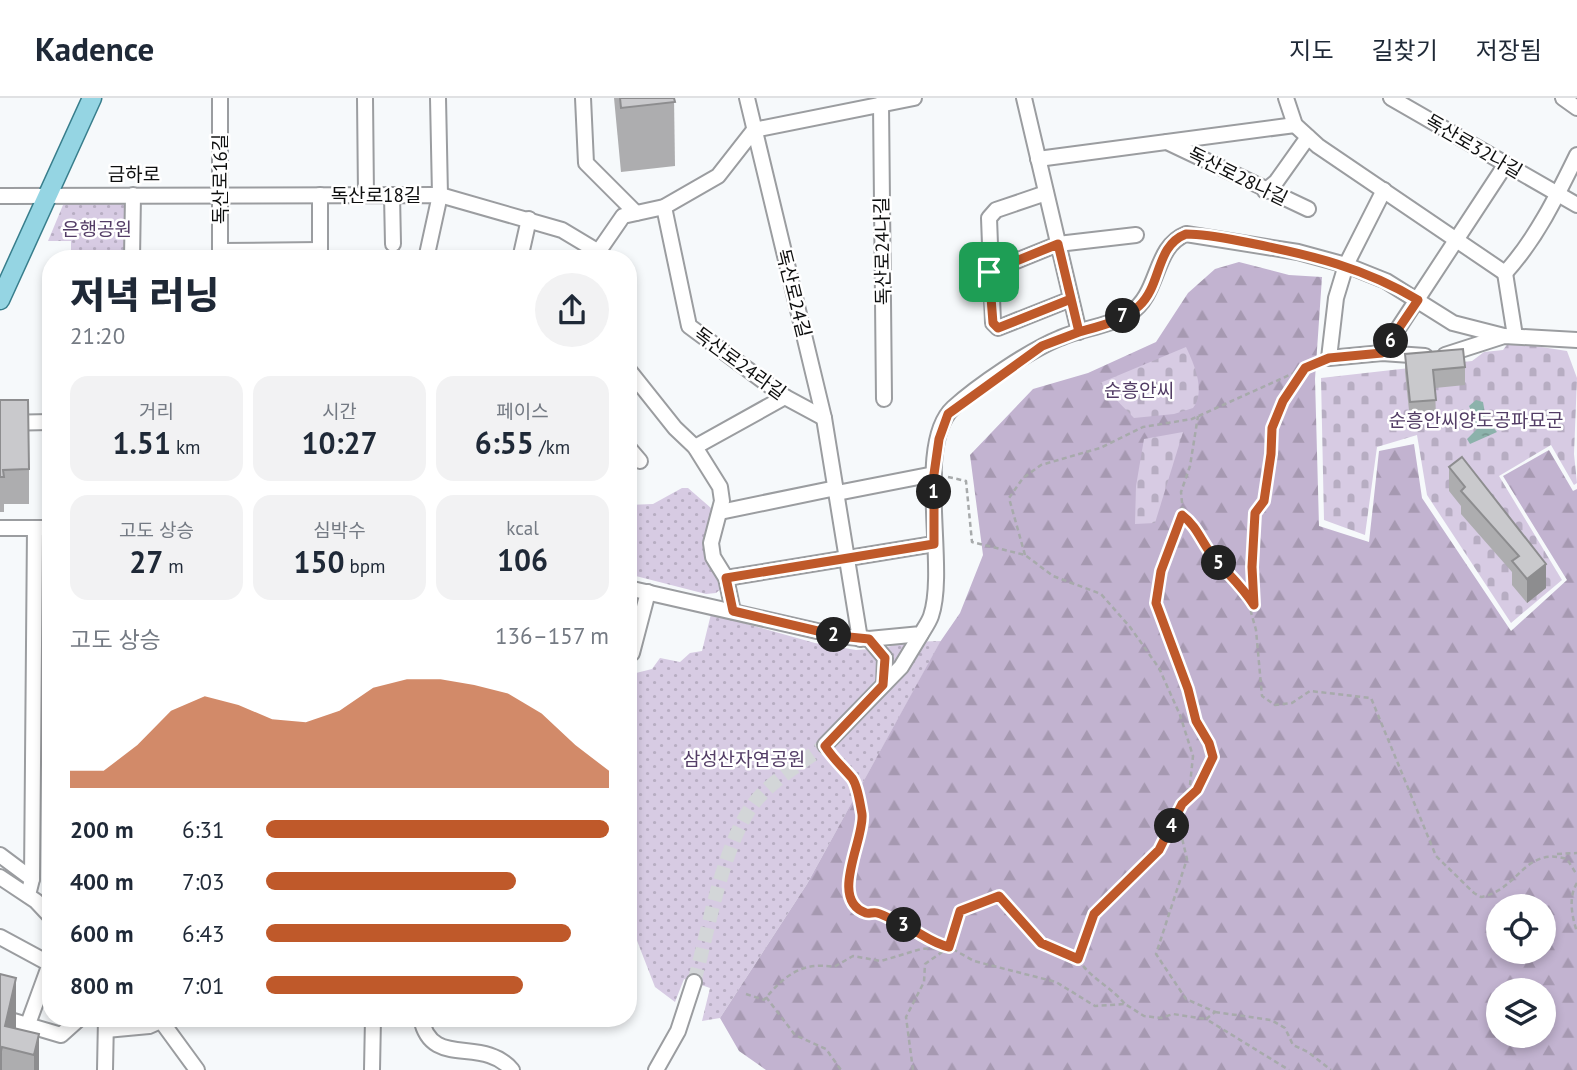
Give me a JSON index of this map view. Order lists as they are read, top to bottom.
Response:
{
  "streets": {
    "street": [
      "독산로32나길",
      "금하로",
      "독산로28나길",
      "독산로16길",
      "독산로18길",
      "독산로24나길",
      "독산로24길",
      "독산로24라길"
    ]
  },
  "crossings": [
    ["금하로", "독산로16길"],
    ["금하로", "독산로18길"],
    ["독산로16길", "독산로18길"],
    ["독산로24길", "독산로24라길"]
  ],
  "parks": [
    "은행공원",
    "순흥안씨",
    "순흥안씨양도공파묘군",
    "삼성산자연공원"
  ],
  "page": {
    "header": "Kadence",
    "nav": ["지도", "길찾기", "저장됨"],
    "heading": ["저녁 러닝", "21:20"],
    "pins": [
      "7",
      "6",
      "1",
      "5",
      "2",
      "4",
      "3"
    ],
    "stats": [
      ["거리", "1.51 km"],
      ["시간", "10:27"],
      ["페이스", "6:55 /km"],
      ["고도 상승", "27 m"],
      ["심박수", "150 bpm"],
      ["kcal", "106"]
    ],
    "chart": ["고도 상승", "136–157 m"],
    "list": [
      {
        "name": "200 m",
        "note": "6:31"
      },
      {
        "name": "400 m",
        "note": "7:03"
      },
      {
        "name": "600 m",
        "note": "6:43"
      },
      {
        "name": "800 m",
        "note": "7:01"
      }
    ]
  }
}
